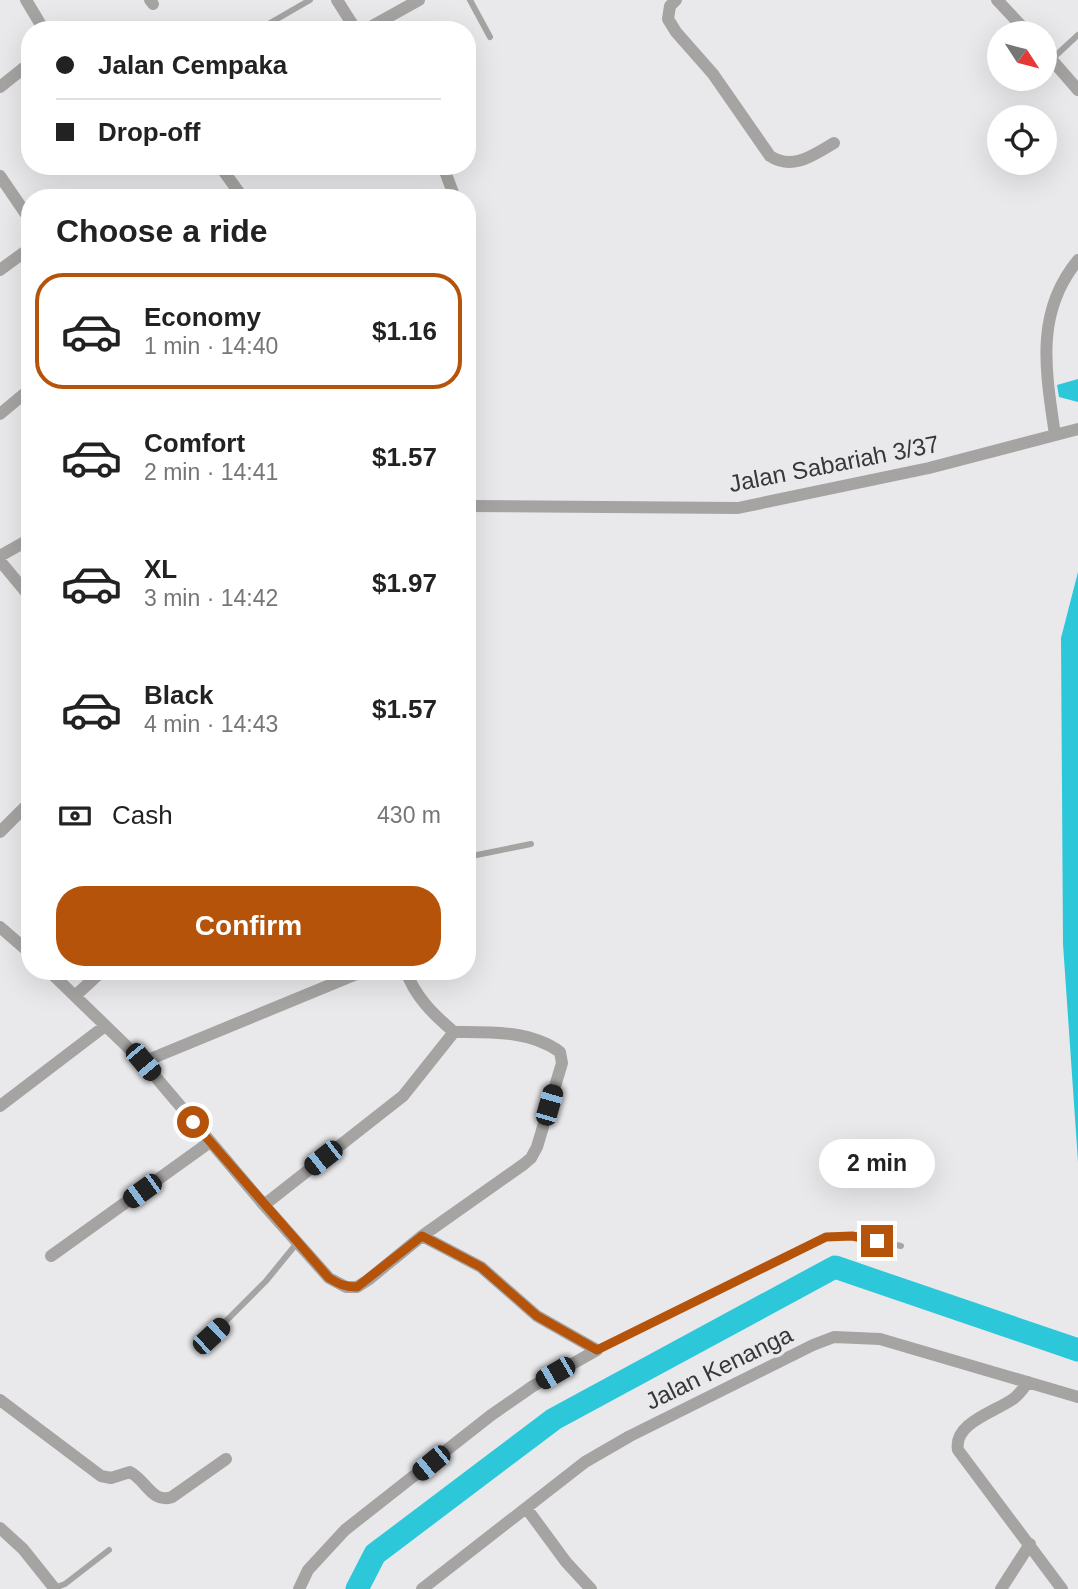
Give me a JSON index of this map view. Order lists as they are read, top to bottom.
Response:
{
  "streets": {
    "street": ["Jalan Sabariah 3/37", "Jalan Kenanga"]
  },
  "north": "bottom right",
  "page": {
    "banner": ["Jalan Cempaka", "Drop-off"],
    "heading": "Choose a ride",
    "list": [
      {
        "name": "Economy",
        "note": "1 min · 14:40",
        "value": "$1.16"
      },
      {
        "name": "Comfort",
        "note": "2 min · 14:41",
        "value": "$1.57"
      },
      {
        "name": "XL",
        "note": "3 min · 14:42",
        "value": "$1.97"
      },
      {
        "name": "Black",
        "note": "4 min · 14:43",
        "value": "$1.57"
      }
    ],
    "pay": ["Cash", "430 m"],
    "buttons": "Confirm",
    "bubble": "2 min"
  }
}
